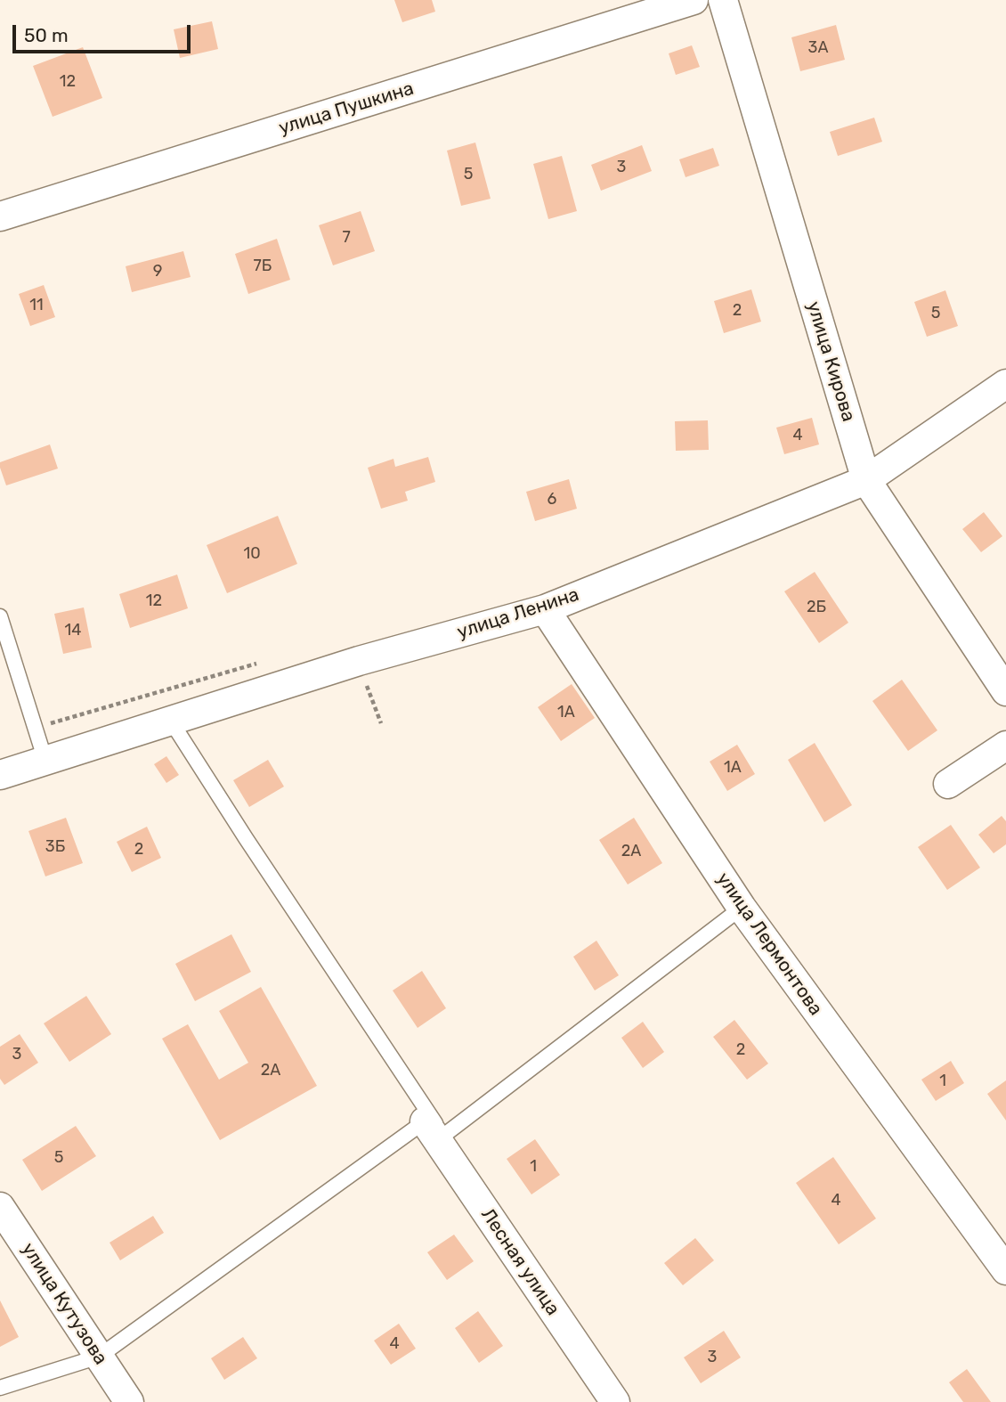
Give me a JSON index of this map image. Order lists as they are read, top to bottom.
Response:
{
  "streets": {
    "street": [
      "улица Пушкина",
      "улица Кирова",
      "улица Ленина",
      "улица Лермонтова",
      "Лесная улица",
      "улица Кутузова"
    ]
  },
  "crossings": [
    ["улица Кирова", "улица Ленина"],
    ["улица Ленина", "улица Лермонтова"]
  ],
  "house_numbers": [
    "3А",
    "12",
    "3",
    "5",
    "7",
    "7Б",
    "9",
    "11",
    "2",
    "5",
    "4",
    "6",
    "10",
    "12",
    "2Б",
    "14",
    "1А",
    "1А",
    "3Б",
    "2",
    "2А",
    "2",
    "3",
    "2А",
    "1",
    "5",
    "1",
    "4",
    "4",
    "3"
  ],
  "scale_bar": "50 m"
}
